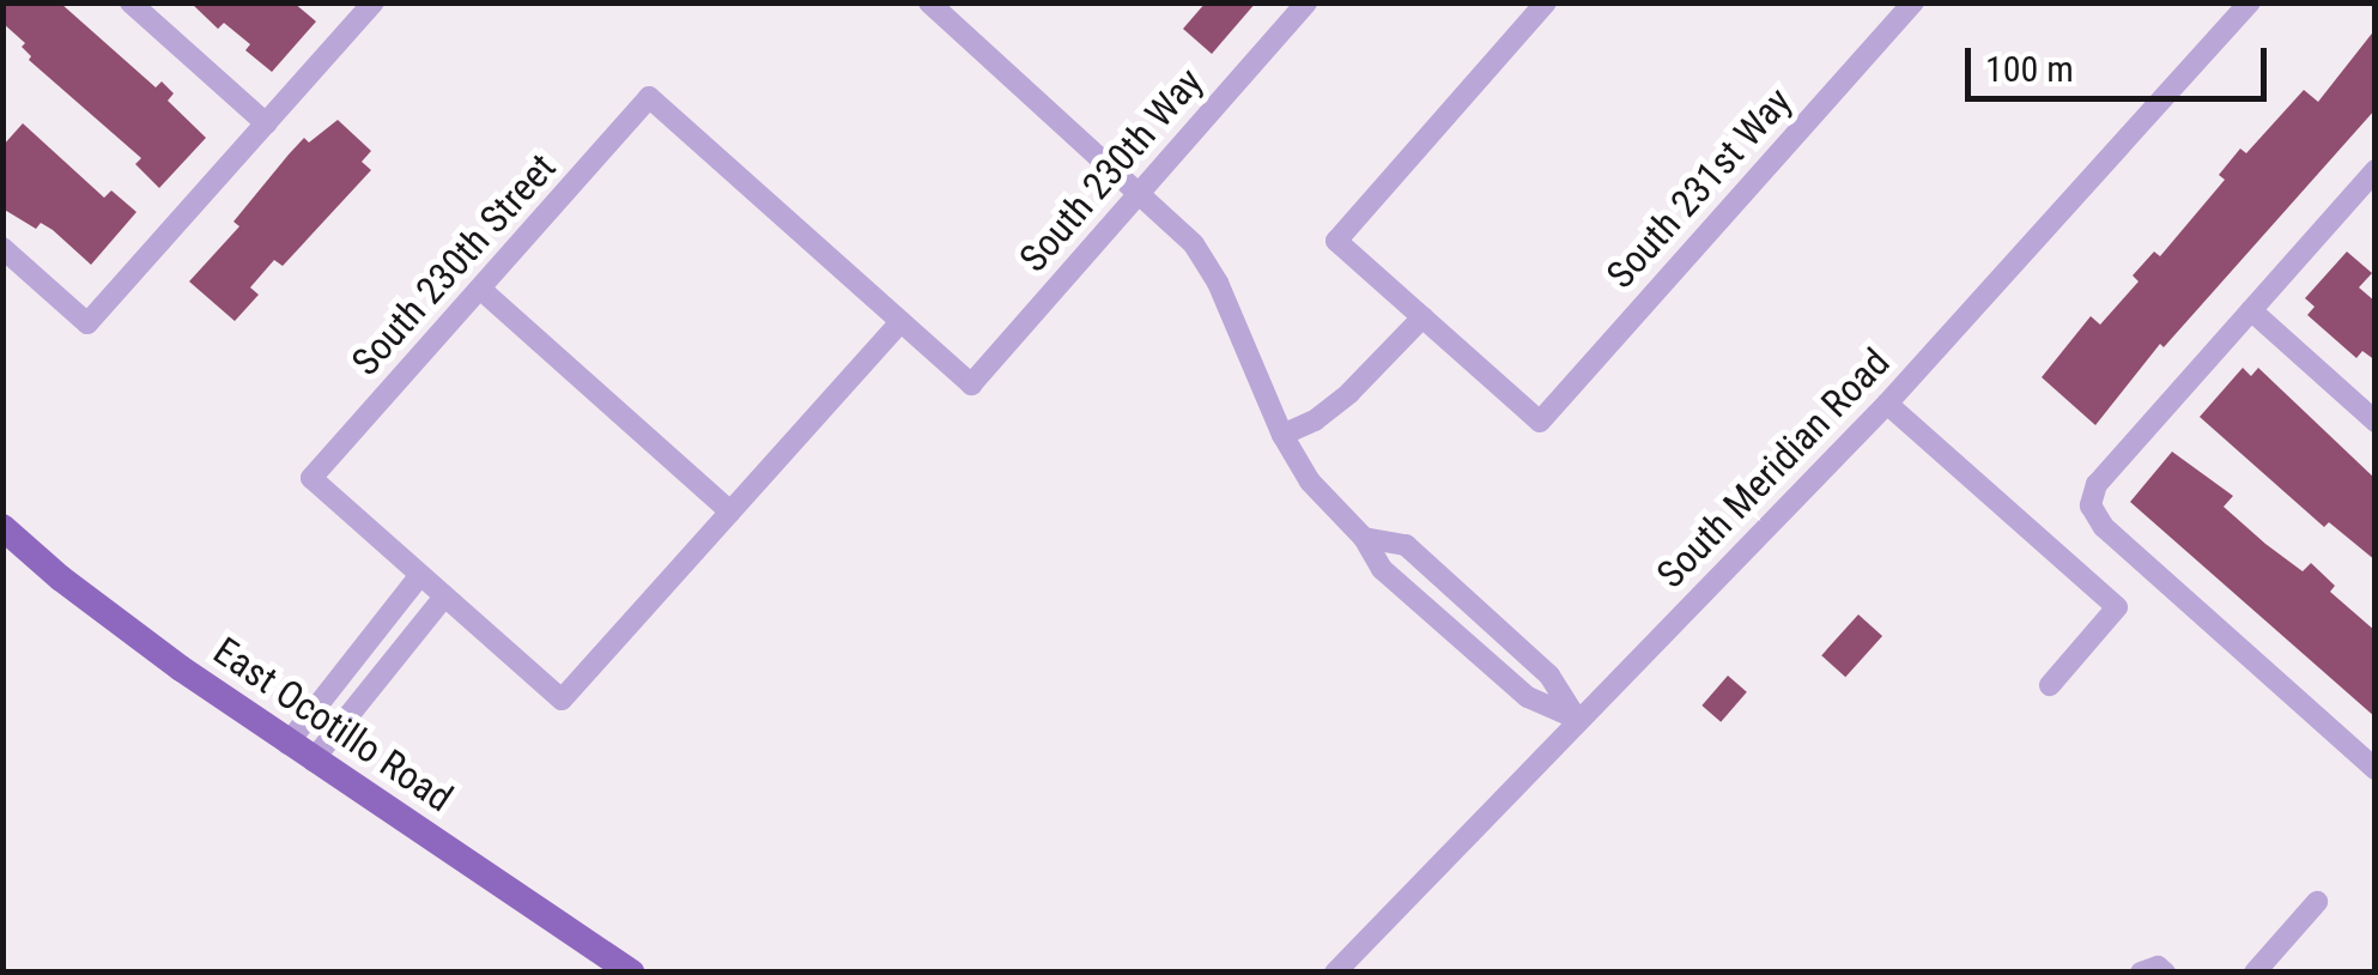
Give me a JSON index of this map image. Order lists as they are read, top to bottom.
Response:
{
  "streets": {
    "main road": ["East Ocotillo Road"],
    "street": [
      "South 230th Way",
      "South 231st Way",
      "South 230th Street",
      "South Meridian Road"
    ]
  },
  "crossings": [
    ["South 230th Way", "South 230th Street"]
  ],
  "scale_bar": "100 m"
}
